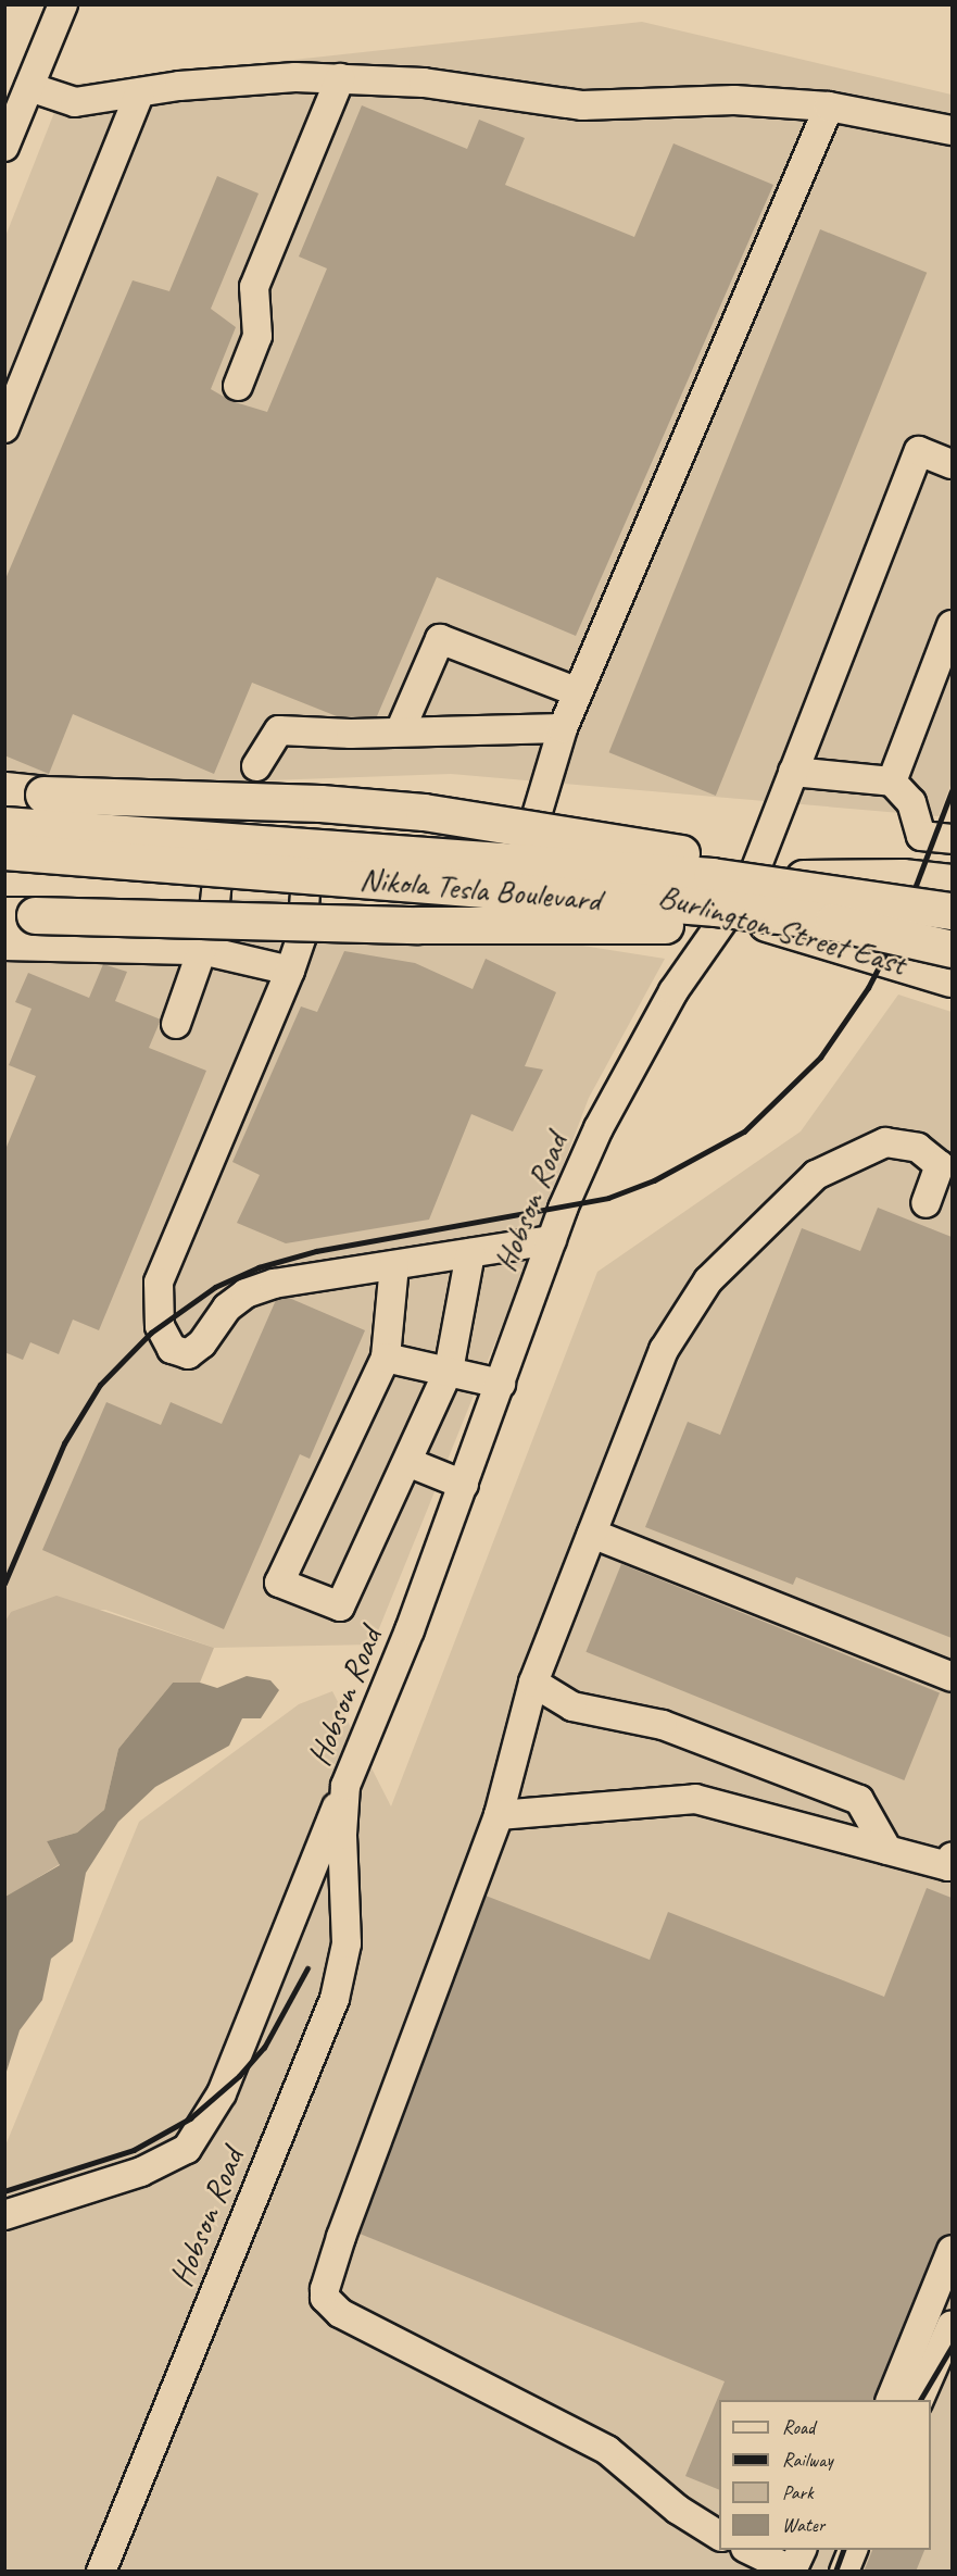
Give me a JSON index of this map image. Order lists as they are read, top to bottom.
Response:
{
  "streets": {
    "highway": ["Nikola Tesla Boulevard"],
    "main road": ["Burlington Street East"],
    "street": ["Hobson Road"]
  },
  "crossings": [
    ["Nikola Tesla Boulevard", "Burlington Street East"],
    ["Burlington Street East", "Hobson Road"]
  ],
  "legend": [
    "Road",
    "Railway",
    "Park",
    "Water"
  ]
}
